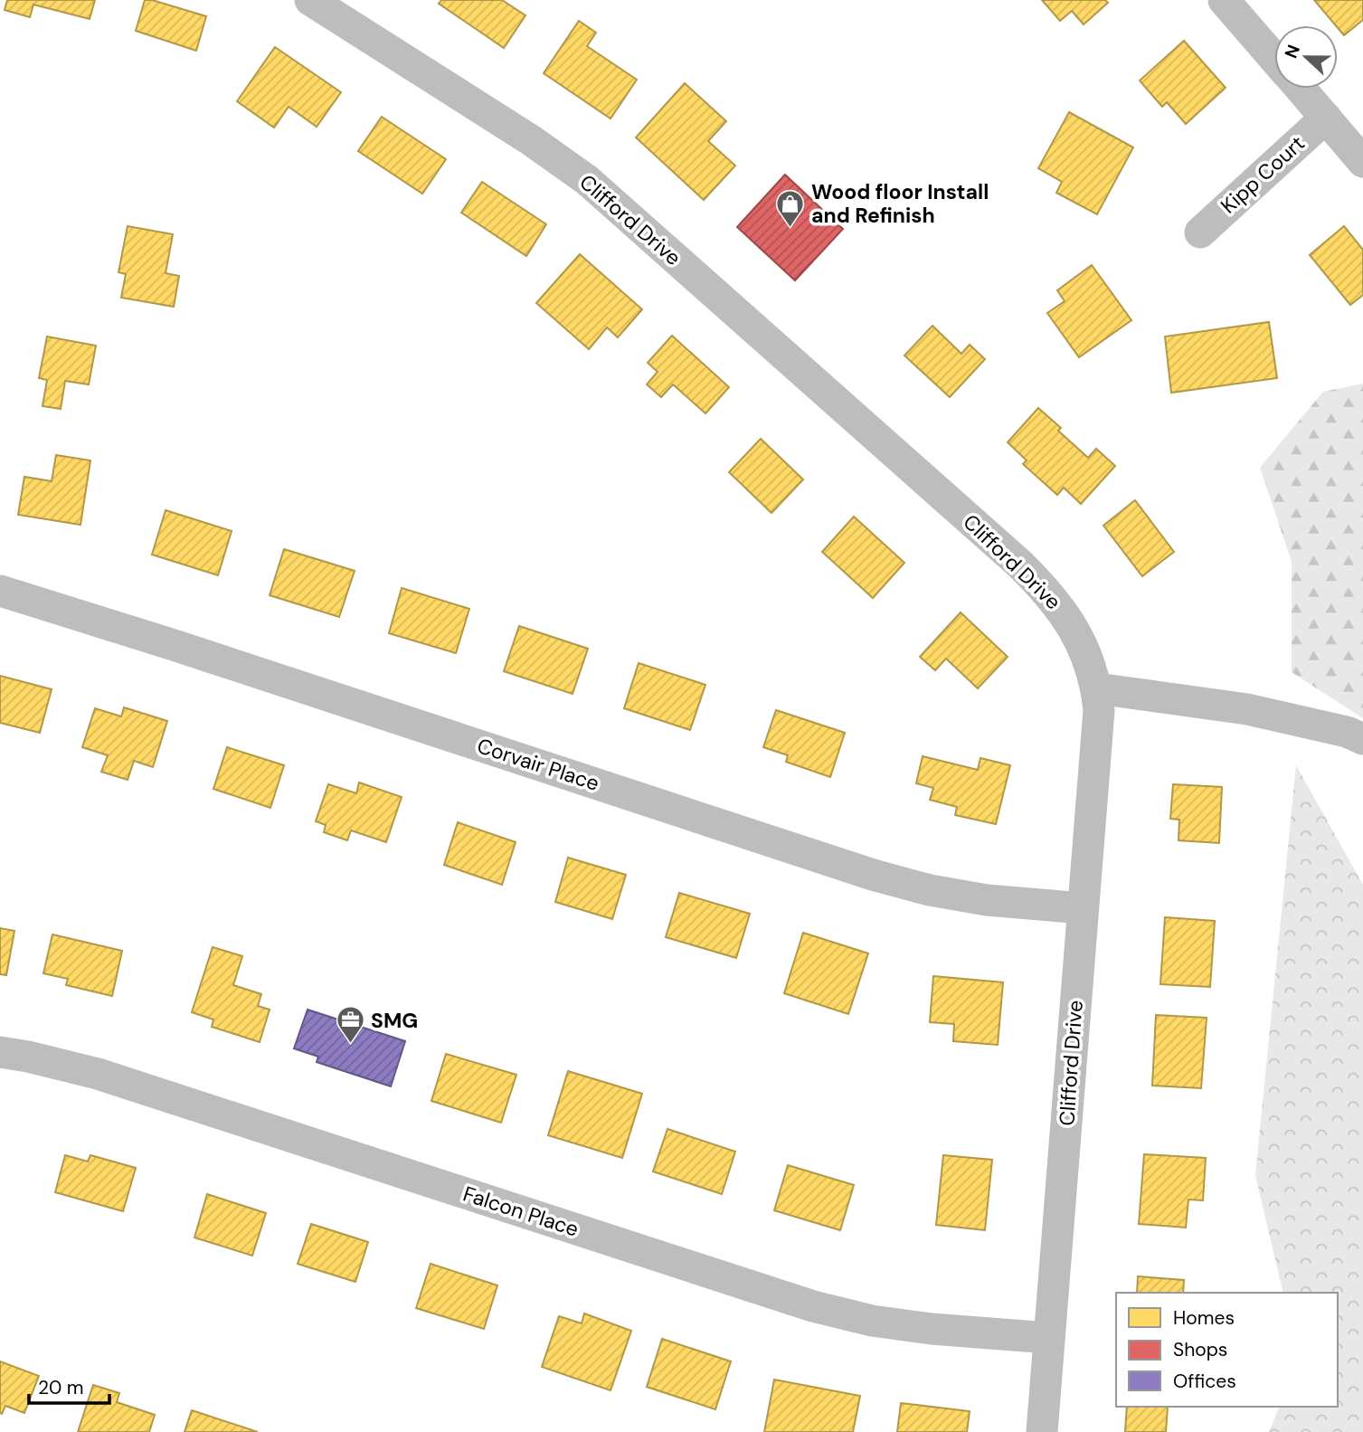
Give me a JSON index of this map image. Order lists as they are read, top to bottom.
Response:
{
  "streets": {
    "street": [
      "Kipp Court",
      "Clifford Drive",
      "Corvair Place",
      "Falcon Place"
    ]
  },
  "crossings": [
    ["Clifford Drive", "Corvair Place"],
    ["Clifford Drive", "Falcon Place"]
  ],
  "places": {
    "shop": ["Wood floor Install and Refinish"],
    "office": ["SMG"]
  },
  "legend": ["Homes", "Shops", "Offices"],
  "scale_bar": "20 m",
  "north": "left"
}
